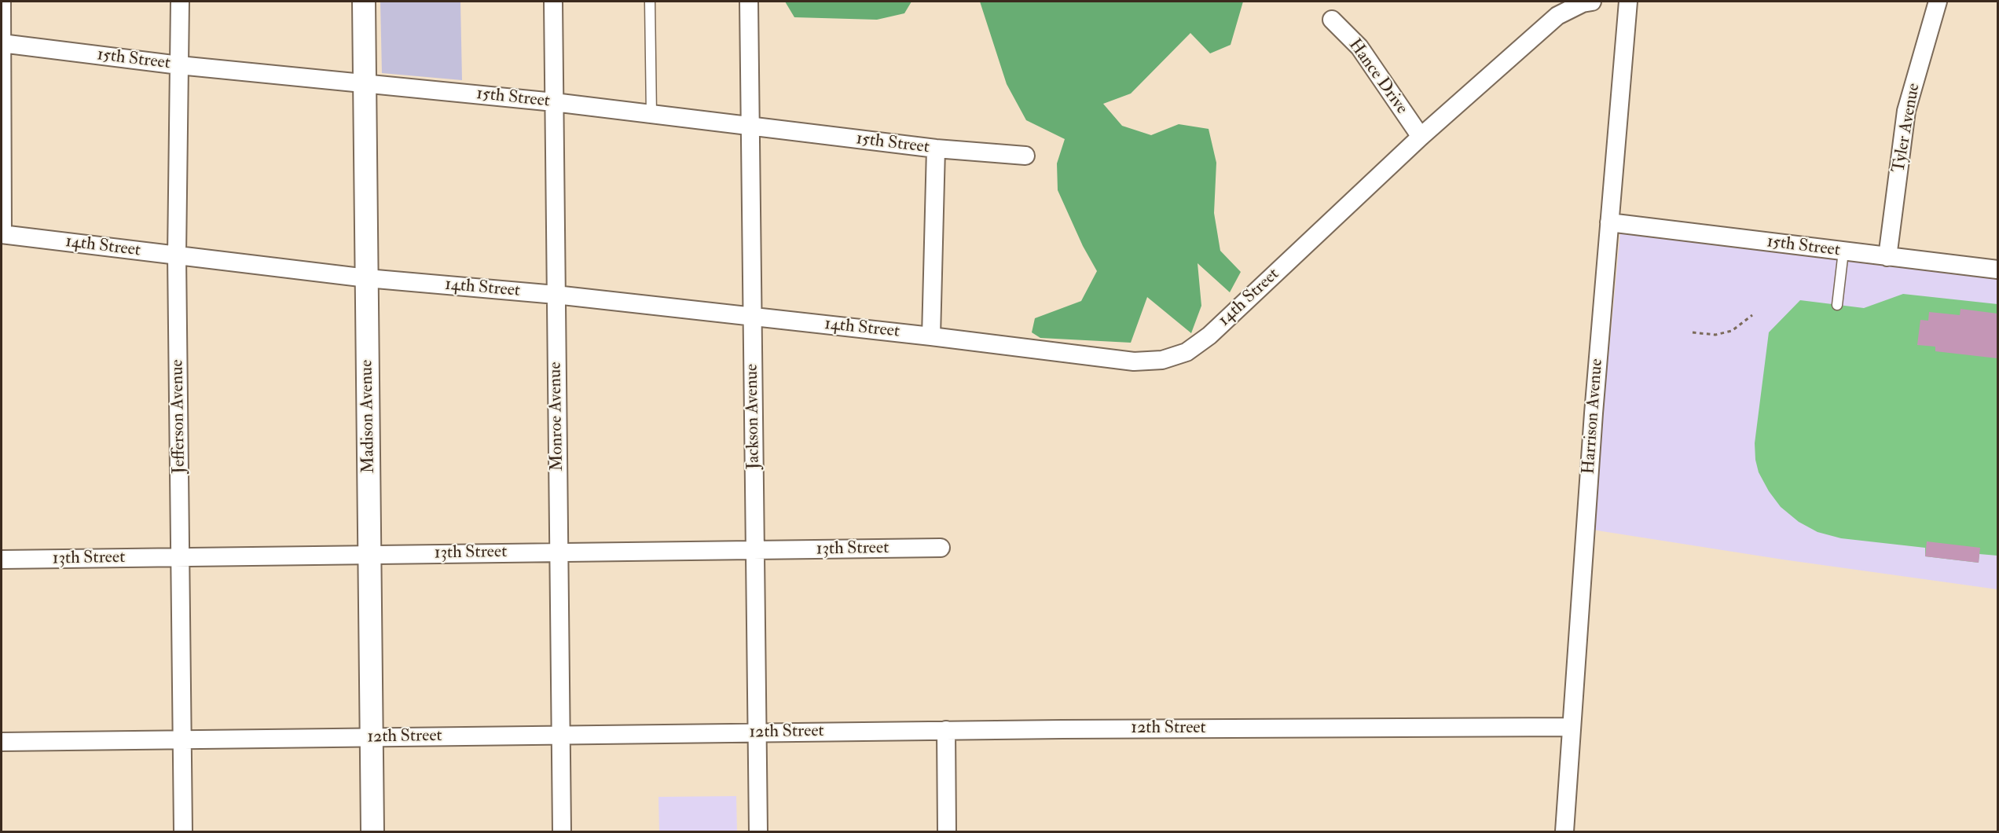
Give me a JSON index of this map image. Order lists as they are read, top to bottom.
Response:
{
  "streets": {
    "street": [
      "15th Street",
      "Hance Drive",
      "Tyler Avenue",
      "14th Street",
      "Jefferson Avenue",
      "Madison Avenue",
      "Monroe Avenue",
      "Jackson Avenue",
      "Harrison Avenue",
      "13th Street",
      "12th Street"
    ]
  },
  "crossings": [
    ["15th Street", "Tyler Avenue"],
    ["15th Street", "Jefferson Avenue"],
    ["15th Street", "Madison Avenue"],
    ["15th Street", "Monroe Avenue"],
    ["15th Street", "Jackson Avenue"],
    ["15th Street", "Harrison Avenue"],
    ["Hance Drive", "14th Street"],
    ["14th Street", "Jefferson Avenue"],
    ["14th Street", "Madison Avenue"],
    ["14th Street", "Monroe Avenue"],
    ["14th Street", "Jackson Avenue"],
    ["Jefferson Avenue", "13th Street"],
    ["Jefferson Avenue", "12th Street"],
    ["Madison Avenue", "13th Street"],
    ["Madison Avenue", "12th Street"],
    ["Monroe Avenue", "13th Street"],
    ["Monroe Avenue", "12th Street"],
    ["Jackson Avenue", "13th Street"],
    ["Jackson Avenue", "12th Street"],
    ["Harrison Avenue", "12th Street"]
  ]
}
